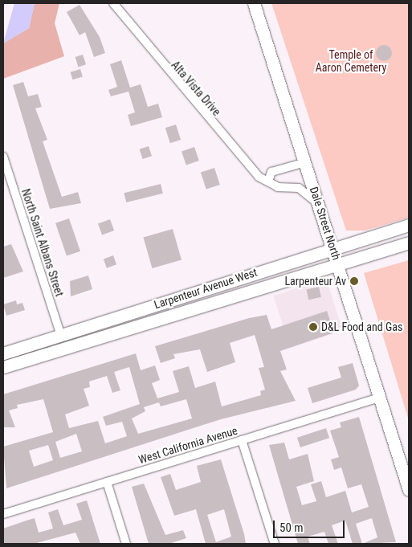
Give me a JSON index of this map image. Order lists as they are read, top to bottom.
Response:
{
  "streets": {
    "main road": ["Dale Street North", "Larpenteur Avenue West"],
    "street": ["Alta Vista Drive", "North Saint Albans Street", "West California Avenue"]
  },
  "crossings": [
    ["Alta Vista Drive", "Dale Street North"],
    ["Dale Street North", "Larpenteur Avenue West"],
    ["Dale Street North", "West California Avenue"],
    ["North Saint Albans Street", "Larpenteur Avenue West"]
  ],
  "parks": ["Temple of Aaron Cemetery"],
  "places": ["Larpenteur Av", "D&L Food and Gas"],
  "scale_bar": "50 m"
}
